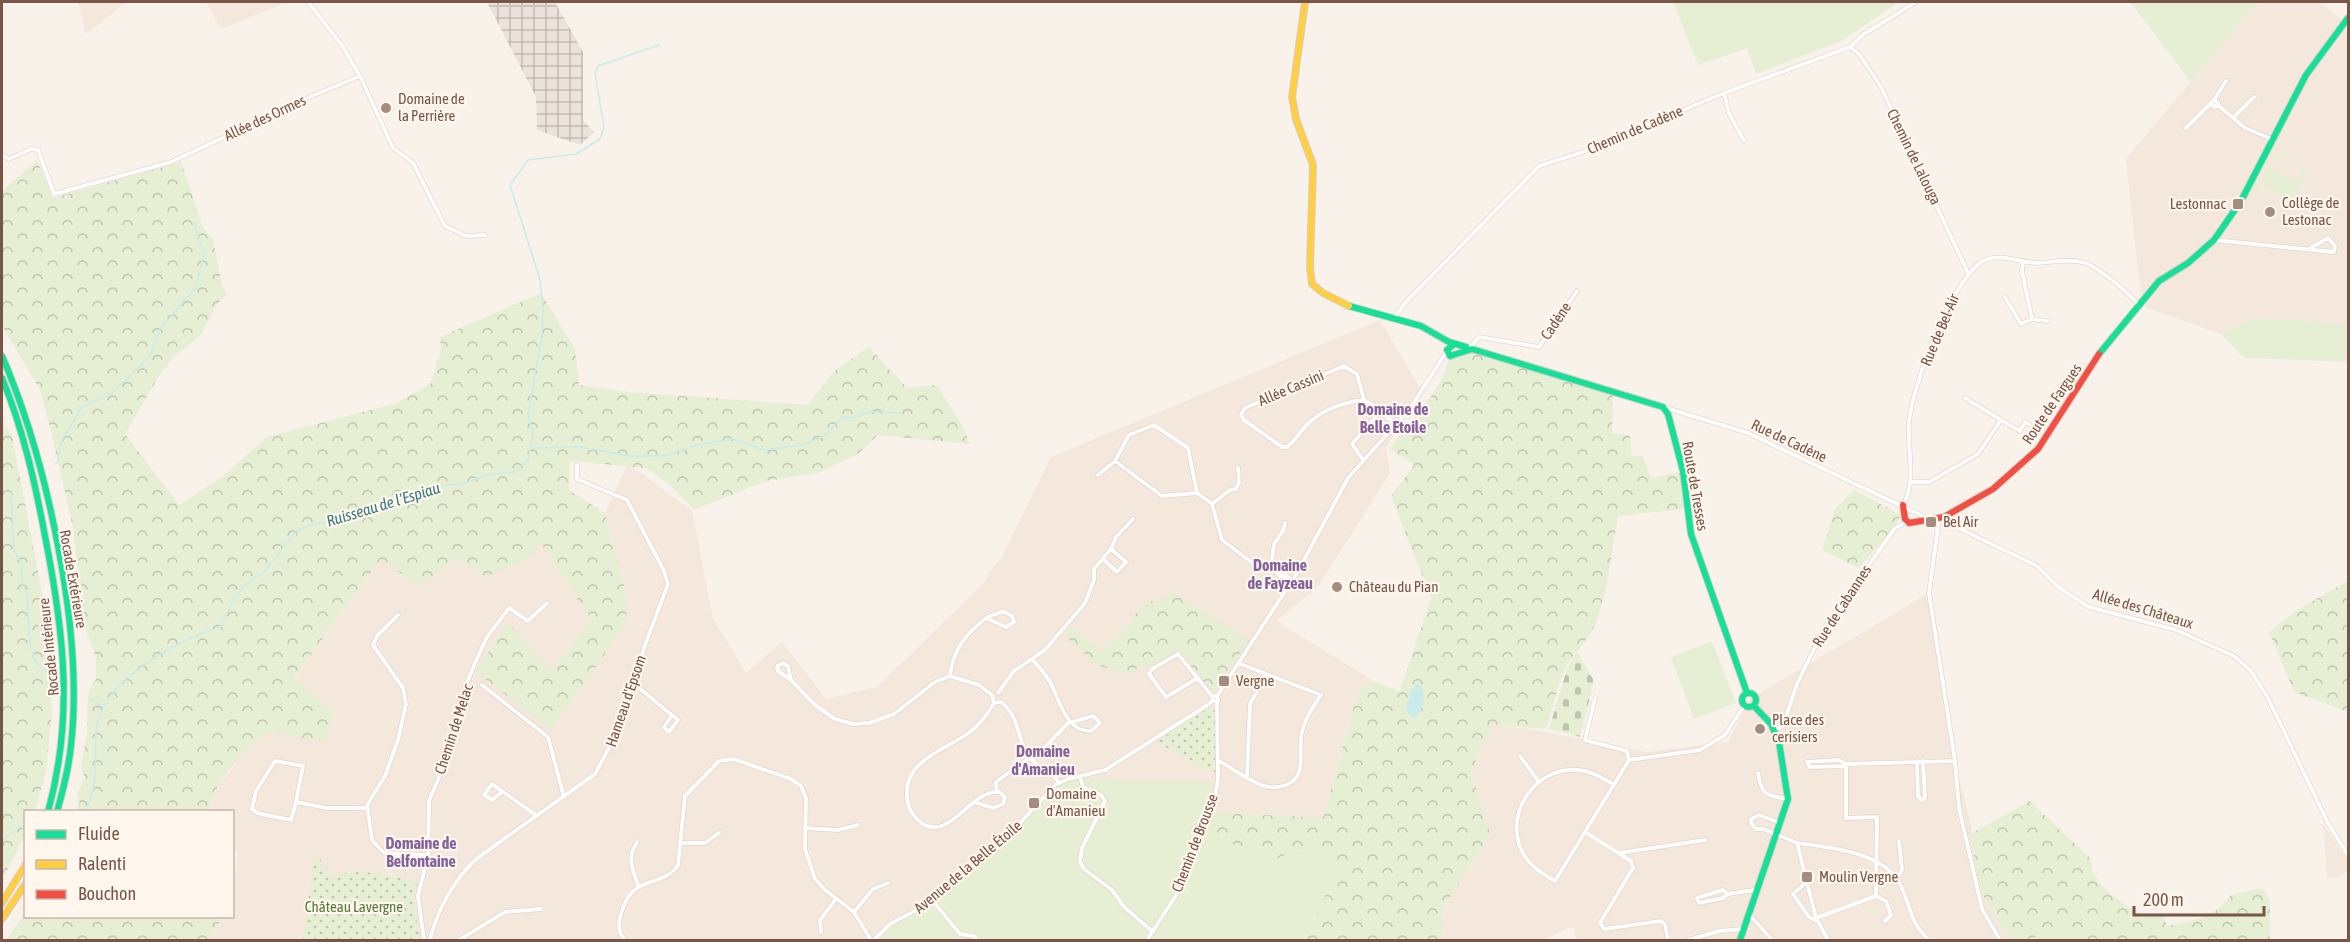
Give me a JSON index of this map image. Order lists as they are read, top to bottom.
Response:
{
  "streets": {
    "main road": [
      "Route de Fargues",
      "Route de Tresses",
      "Rocade Extérieure",
      "Rocade Intérieure"
    ],
    "street": [
      "Allée des Ormes",
      "Chemin de Cadène",
      "Chemin de Lalouga",
      "Cadène",
      "Rue de Bel-Air",
      "Allée Cassini",
      "Rue de Cadène",
      "Rue de Cabannes",
      "Allée des Châteaux",
      "Hameau d'Epsom",
      "Chemin de Melac",
      "Chemin de Brousse",
      "Avenue de la Belle Étoile"
    ]
  },
  "crossings": [
    ["Chemin de Cadène", "Chemin de Lalouga"],
    ["Chemin de Lalouga", "Rue de Bel-Air"],
    ["Rue de Bel-Air", "Route de Fargues"],
    ["Rue de Bel-Air", "Rue de Cadène"],
    ["Route de Fargues", "Allée des Châteaux"],
    ["Rue de Cadène", "Route de Tresses"],
    ["Chemin de Brousse", "Avenue de la Belle Étoile"]
  ],
  "districts": [
    "Domaine de Belle Etoile",
    "Domaine de Fayzeau",
    "Domaine d'Amanieu",
    "Domaine de Belfontaine"
  ],
  "water": ["Ruisseau de l'Espiau"],
  "parks": ["Château Lavergne"],
  "places": {
    "other": [
      "Domaine de la Perrière",
      "Collège de Lestonac",
      "Château du Pian",
      "Place des cerisiers"
    ],
    "transit": [
      "Lestonnac",
      "Bel Air",
      "Vergne",
      "Domaine d'Amanieu",
      "Moulin Vergne"
    ]
  },
  "legend": ["Fluide", "Ralenti", "Bouchon"],
  "scale_bar": "200 m"
}
